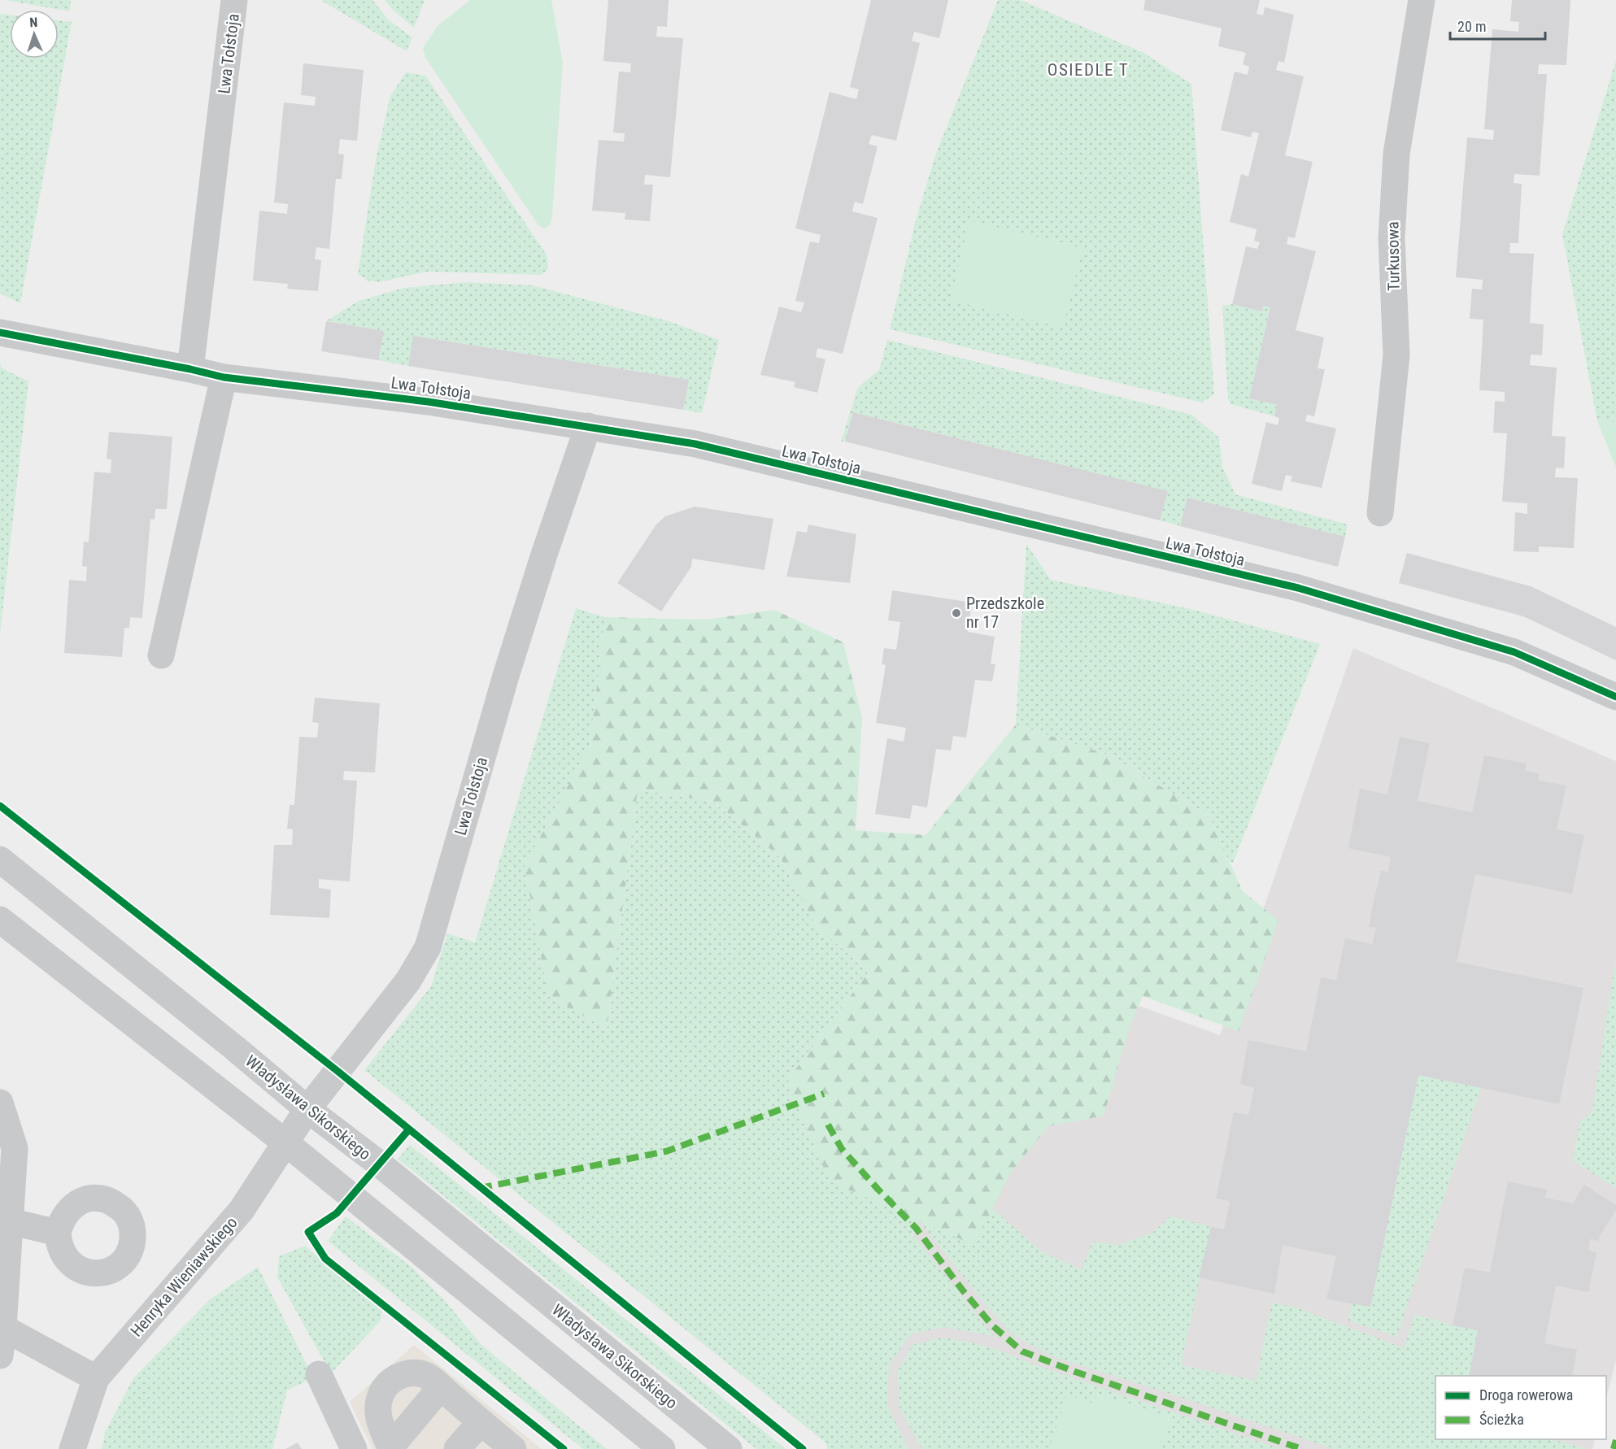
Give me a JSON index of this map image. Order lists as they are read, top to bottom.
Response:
{
  "streets": {
    "street": [
      "Lwa Tołstoja",
      "Turkusowa",
      "Władysława Sikorskiego",
      "Henryka Wieniawskiego"
    ]
  },
  "crossings": [
    ["Lwa Tołstoja", "Władysława Sikorskiego"],
    ["Lwa Tołstoja", "Henryka Wieniawskiego"],
    ["Władysława Sikorskiego", "Henryka Wieniawskiego"]
  ],
  "districts": ["OSIEDLE T"],
  "places": ["Przedszkole nr 17"],
  "legend": ["Droga rowerowa", "Ścieżka"],
  "scale_bar": "20 m",
  "north": "top"
}
